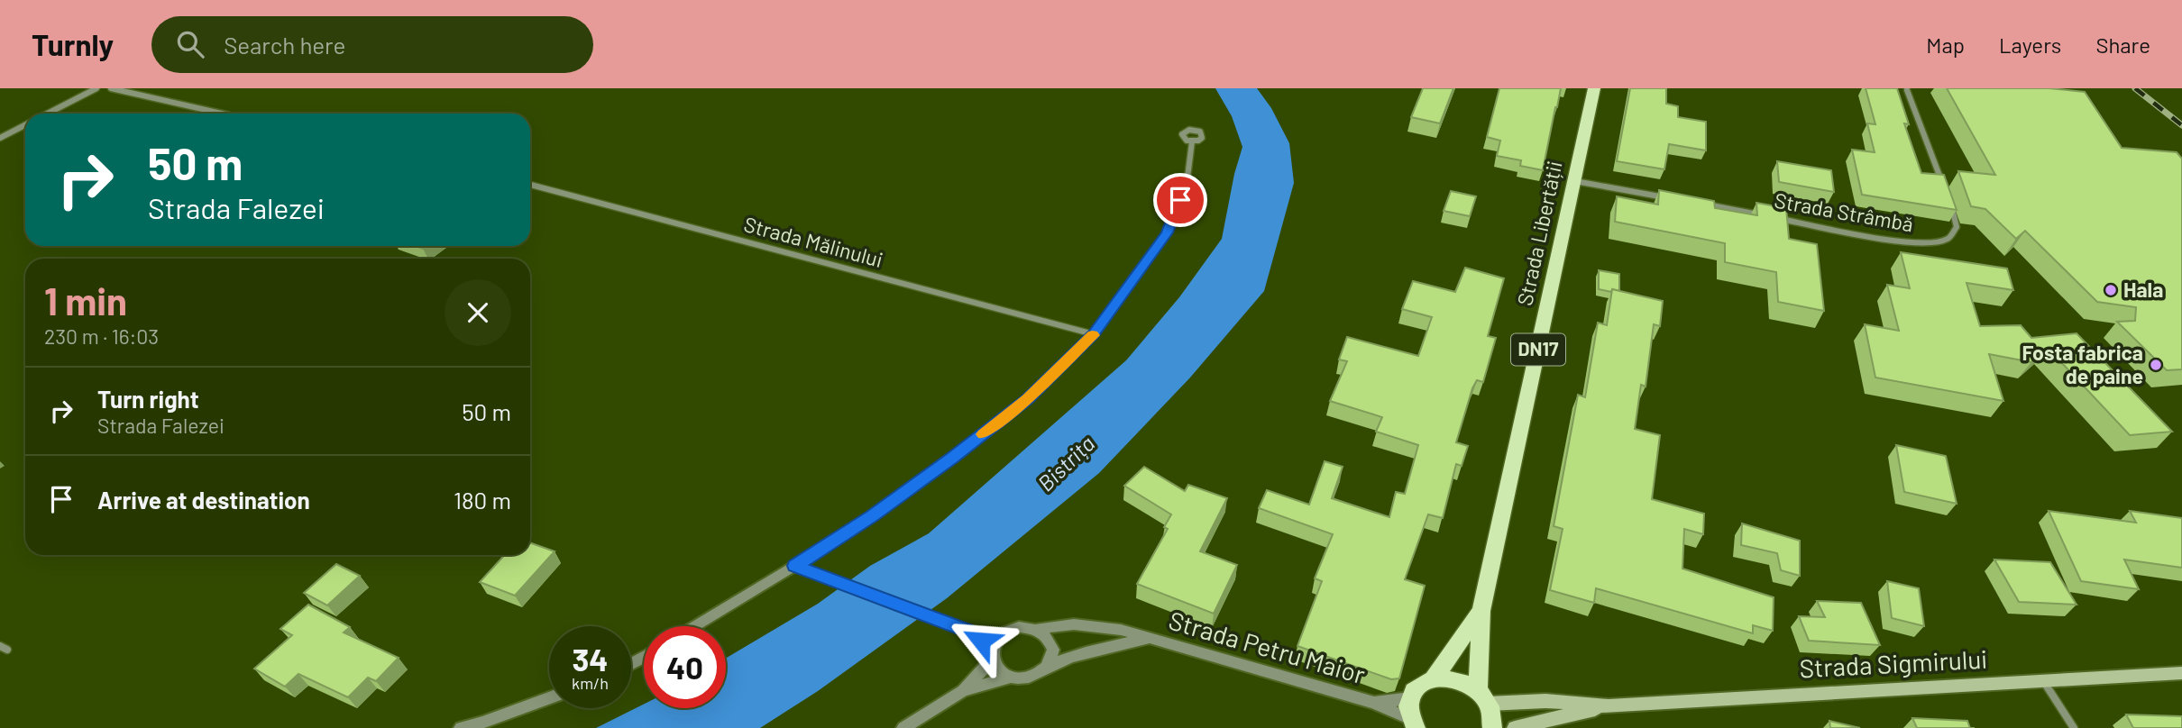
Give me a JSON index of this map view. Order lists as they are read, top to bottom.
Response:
{
  "streets": {
    "main road": ["Strada Libertății", "DN17", "Strada Sigmirului"],
    "street": ["Strada Strâmbă", "Strada Mălinului", "Strada Petru Maior"]
  },
  "crossings": [
    ["Strada Libertății", "Strada Sigmirului"]
  ],
  "water": ["Bistrița"],
  "places": ["Hala", "Fosta fabrica de paine"],
  "page": {
    "header": "Turnly",
    "search": "Search here",
    "nav": ["Map", "Layers", "Share"],
    "turn": ["50 m", "Strada Falezei"],
    "heading": ["1 min", "230 m · 16:03"],
    "list": [
      {
        "name": "Turn right",
        "note": "Strada Falezei",
        "value": "50 m"
      },
      {
        "name": "Arrive at destination",
        "value": "180 m"
      }
    ],
    "speed": "34 km/h",
    "limit": "40"
  }
}
